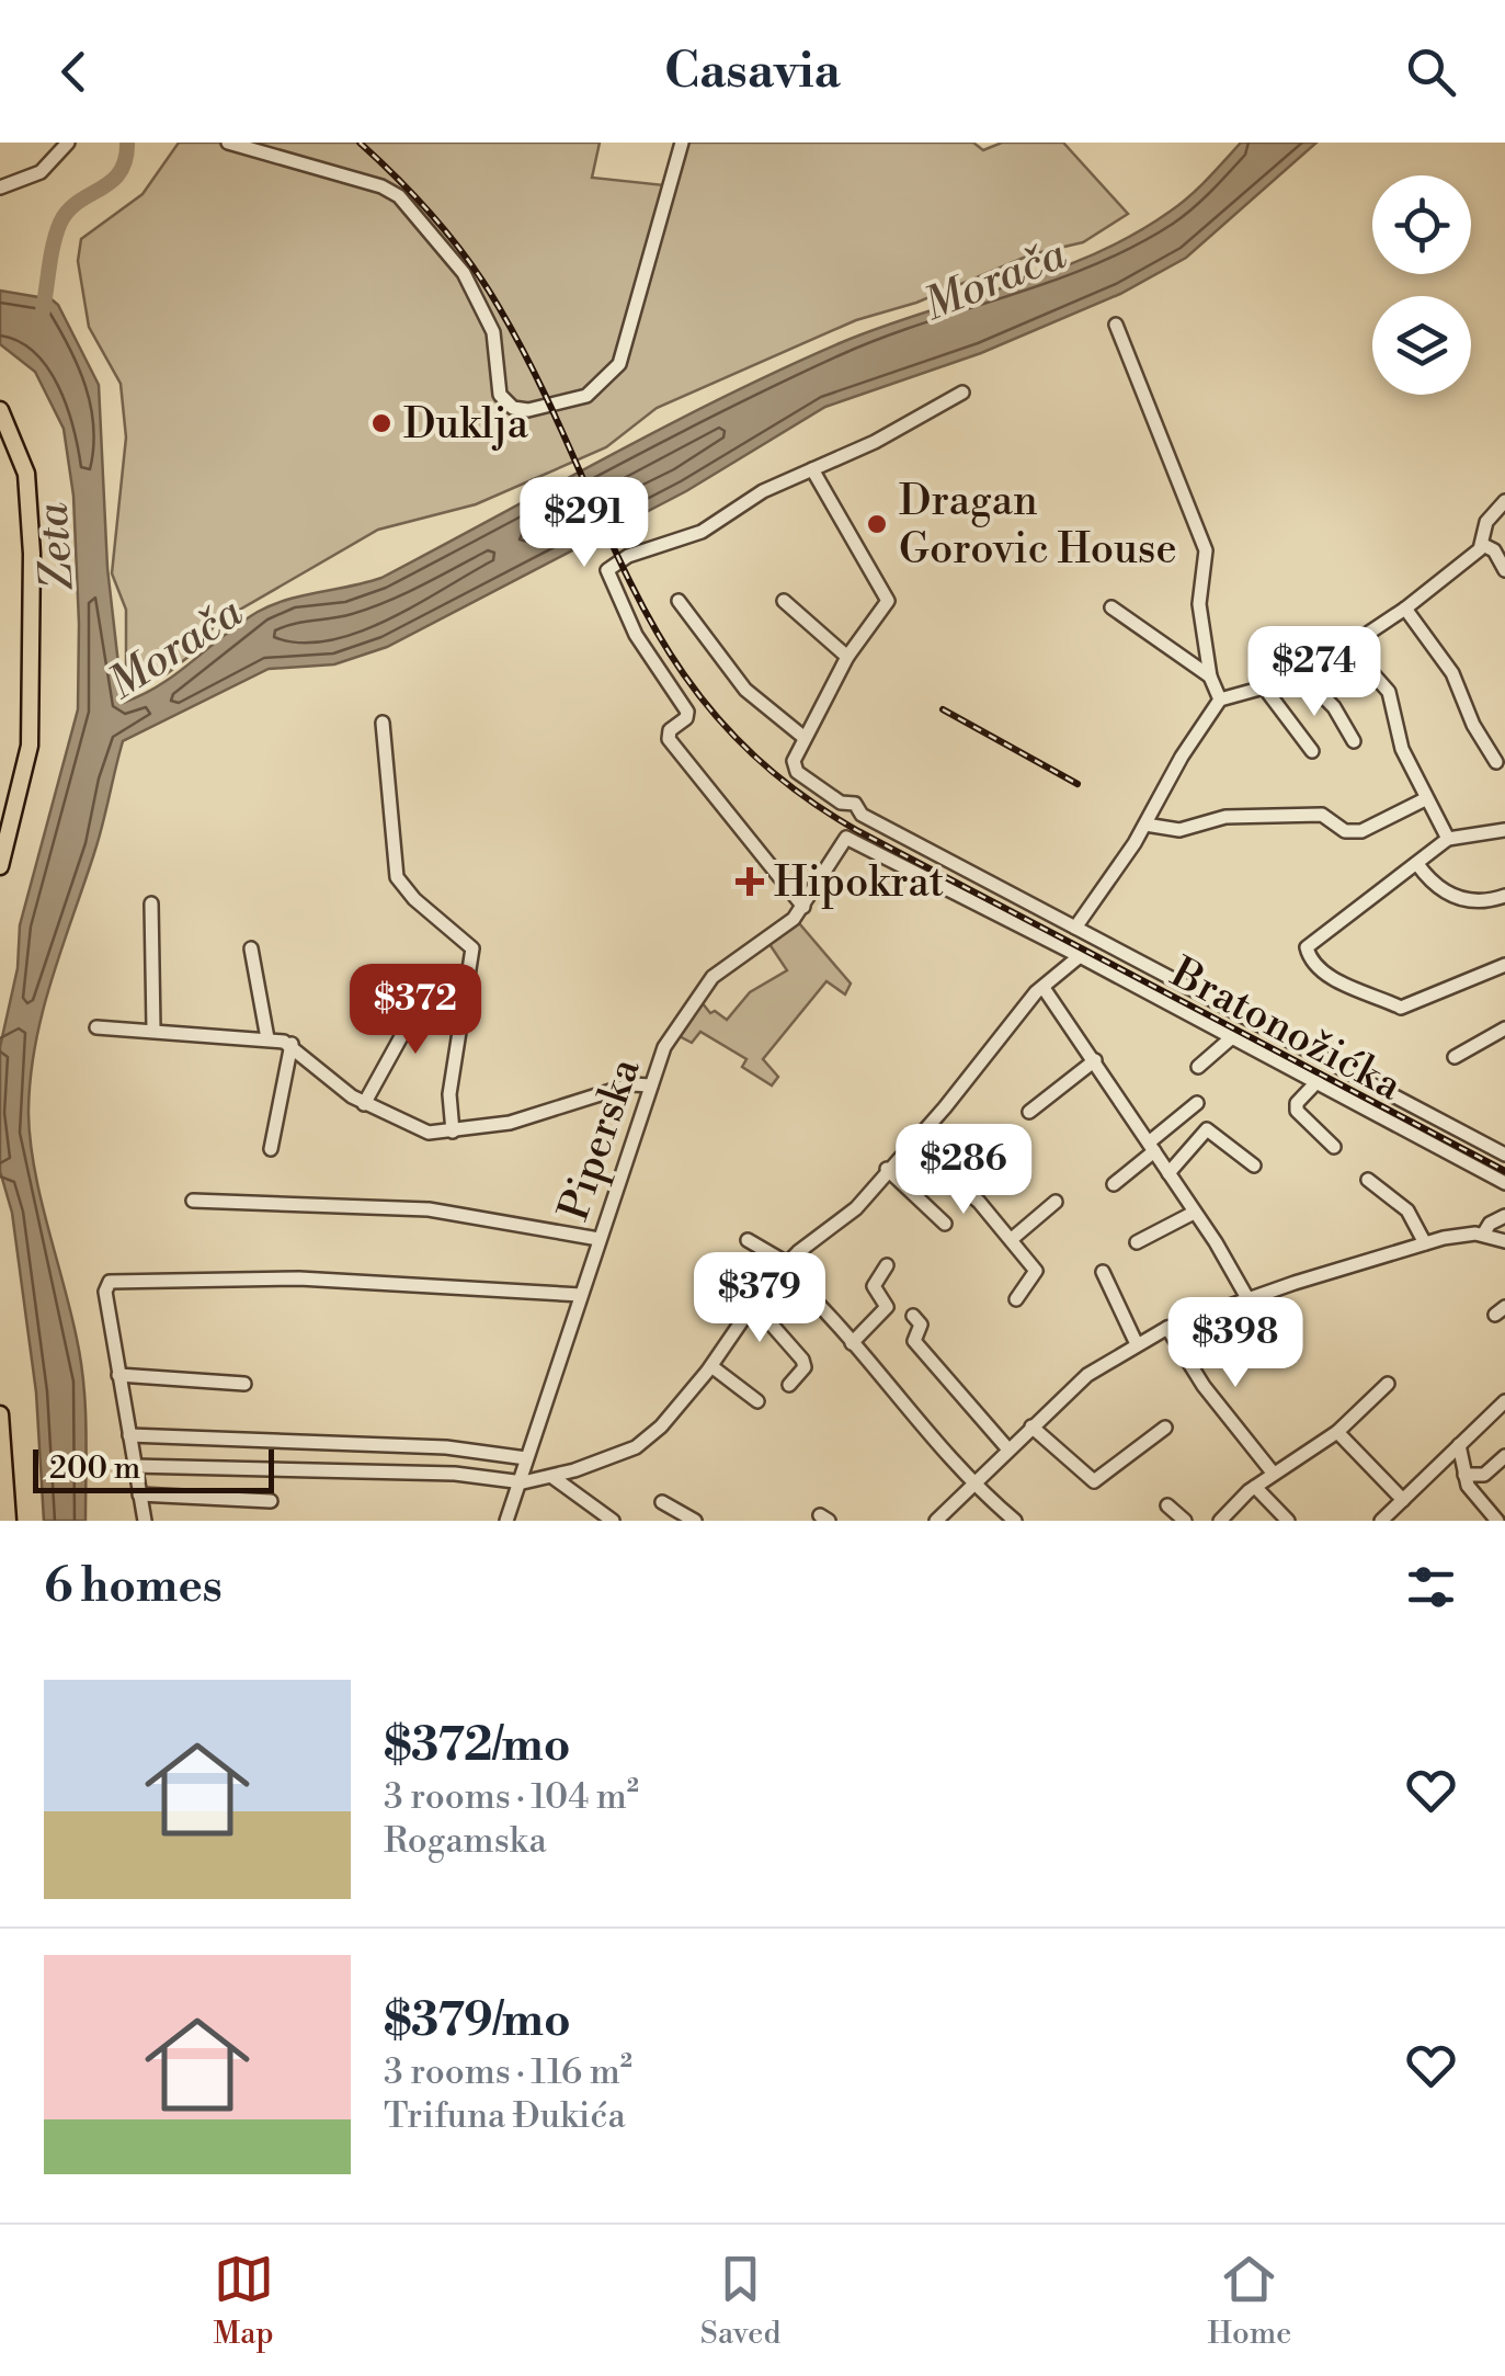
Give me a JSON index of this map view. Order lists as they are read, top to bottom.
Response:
{
  "streets": {
    "street": ["Bratonožićka", "Piperska"]
  },
  "crossings": [
    ["Bratonožićka", "Piperska"]
  ],
  "water": ["Morača", "Zeta"],
  "places": {
    "other": ["Duklja", "Dragan Gorovic House"],
    "health": ["Hipokrat"]
  },
  "scale_bar": "200 m",
  "page": {
    "header": "Casavia",
    "price": [
      "$291",
      "$274",
      "$372",
      "$286",
      "$379",
      "$398"
    ],
    "scale": "200 m",
    "heading": "6 homes",
    "list": [
      {
        "name": "$372/mo",
        "note": "3 rooms · 104 m² · Rogamska"
      },
      {
        "name": "$379/mo",
        "note": "3 rooms · 116 m² · Trifuna Đukića"
      }
    ],
    "tabs": ["Map", "Saved", "Home"]
  }
}
